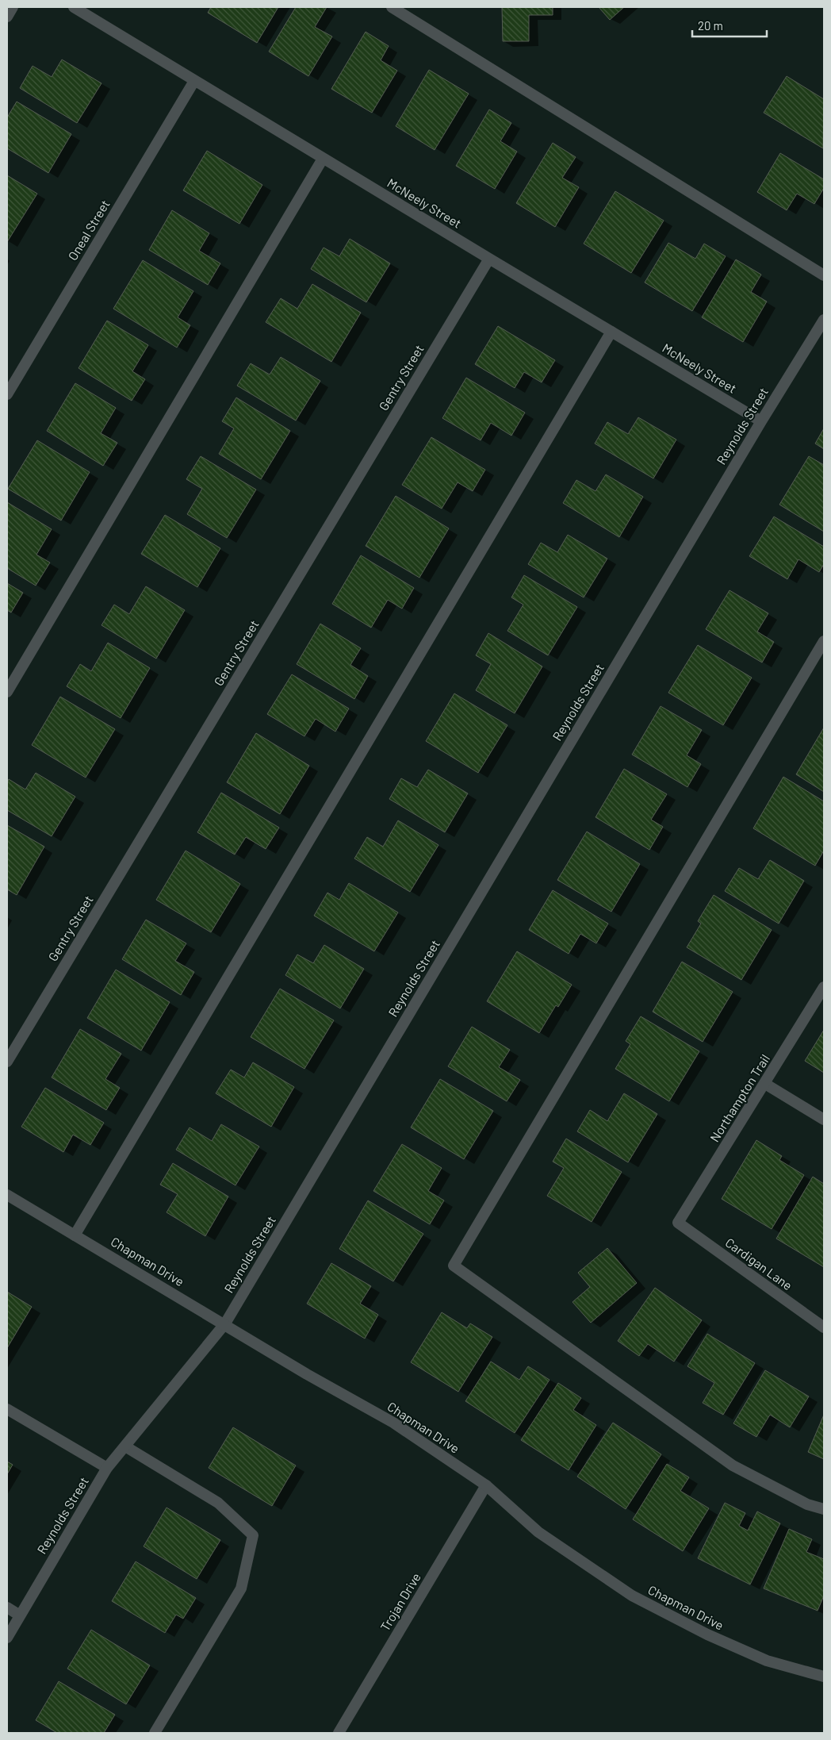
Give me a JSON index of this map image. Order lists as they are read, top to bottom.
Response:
{
  "streets": {
    "street": [
      "McNeely Street",
      "Oneal Street",
      "Gentry Street",
      "Reynolds Street",
      "Northampton Trail",
      "Chapman Drive",
      "Cardigan Lane",
      "Trojan Drive"
    ]
  },
  "crossings": [
    ["McNeely Street", "Oneal Street"],
    ["McNeely Street", "Gentry Street"],
    ["McNeely Street", "Reynolds Street"],
    ["Reynolds Street", "Chapman Drive"],
    ["Northampton Trail", "Cardigan Lane"],
    ["Chapman Drive", "Trojan Drive"]
  ],
  "scale_bar": "20 m"
}
